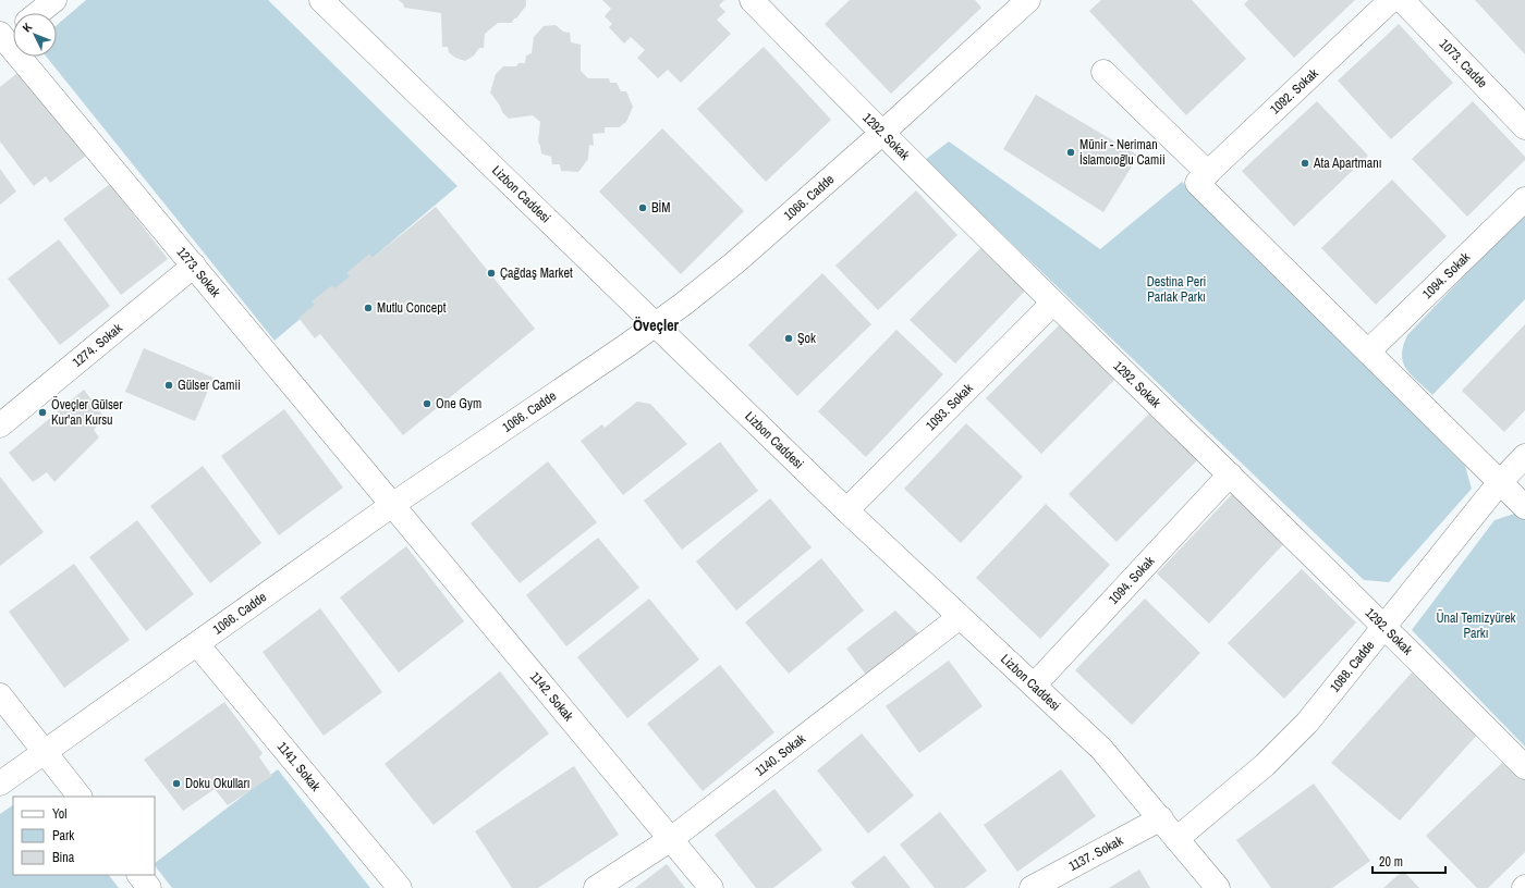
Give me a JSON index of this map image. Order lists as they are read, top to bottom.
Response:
{
  "streets": {
    "street": [
      "1073. Cadde",
      "1092. Sokak",
      "1292. Sokak",
      "Lizbon Caddesi",
      "1066. Cadde",
      "1273. Sokak",
      "1094. Sokak",
      "1274. Sokak",
      "1093. Sokak",
      "1088. Cadde",
      "1142. Sokak",
      "1140. Sokak",
      "1141. Sokak",
      "1137. Sokak"
    ]
  },
  "crossings": [
    ["1292. Sokak", "1066. Cadde"],
    ["1292. Sokak", "1094. Sokak"],
    ["1292. Sokak", "1093. Sokak"],
    ["1292. Sokak", "1088. Cadde"],
    ["Lizbon Caddesi", "1066. Cadde"],
    ["Lizbon Caddesi", "1094. Sokak"],
    ["Lizbon Caddesi", "1093. Sokak"],
    ["Lizbon Caddesi", "1088. Cadde"],
    ["Lizbon Caddesi", "1140. Sokak"],
    ["Lizbon Caddesi", "1137. Sokak"],
    ["1066. Cadde", "1273. Sokak"],
    ["1066. Cadde", "1142. Sokak"],
    ["1066. Cadde", "1141. Sokak"],
    ["1273. Sokak", "1274. Sokak"],
    ["1273. Sokak", "1142. Sokak"],
    ["1142. Sokak", "1140. Sokak"]
  ],
  "districts": ["Öveçler"],
  "parks": ["Destina Peri Parlak Parkı", "Ünal Temizyürek Parkı"],
  "places": [
    "Münir - Neriman İslamcıoğlu Camii",
    "Ata Apartmanı",
    "BİM",
    "Çağdaş Market",
    "Mutlu Concept",
    "Şok",
    "Gülser Camii",
    "One Gym",
    "Öveçler Gülser Kur'an Kursu",
    "Doku Okulları"
  ],
  "legend": ["Yol", "Park", "Bina"],
  "scale_bar": "20 m",
  "north": "top left"
}
